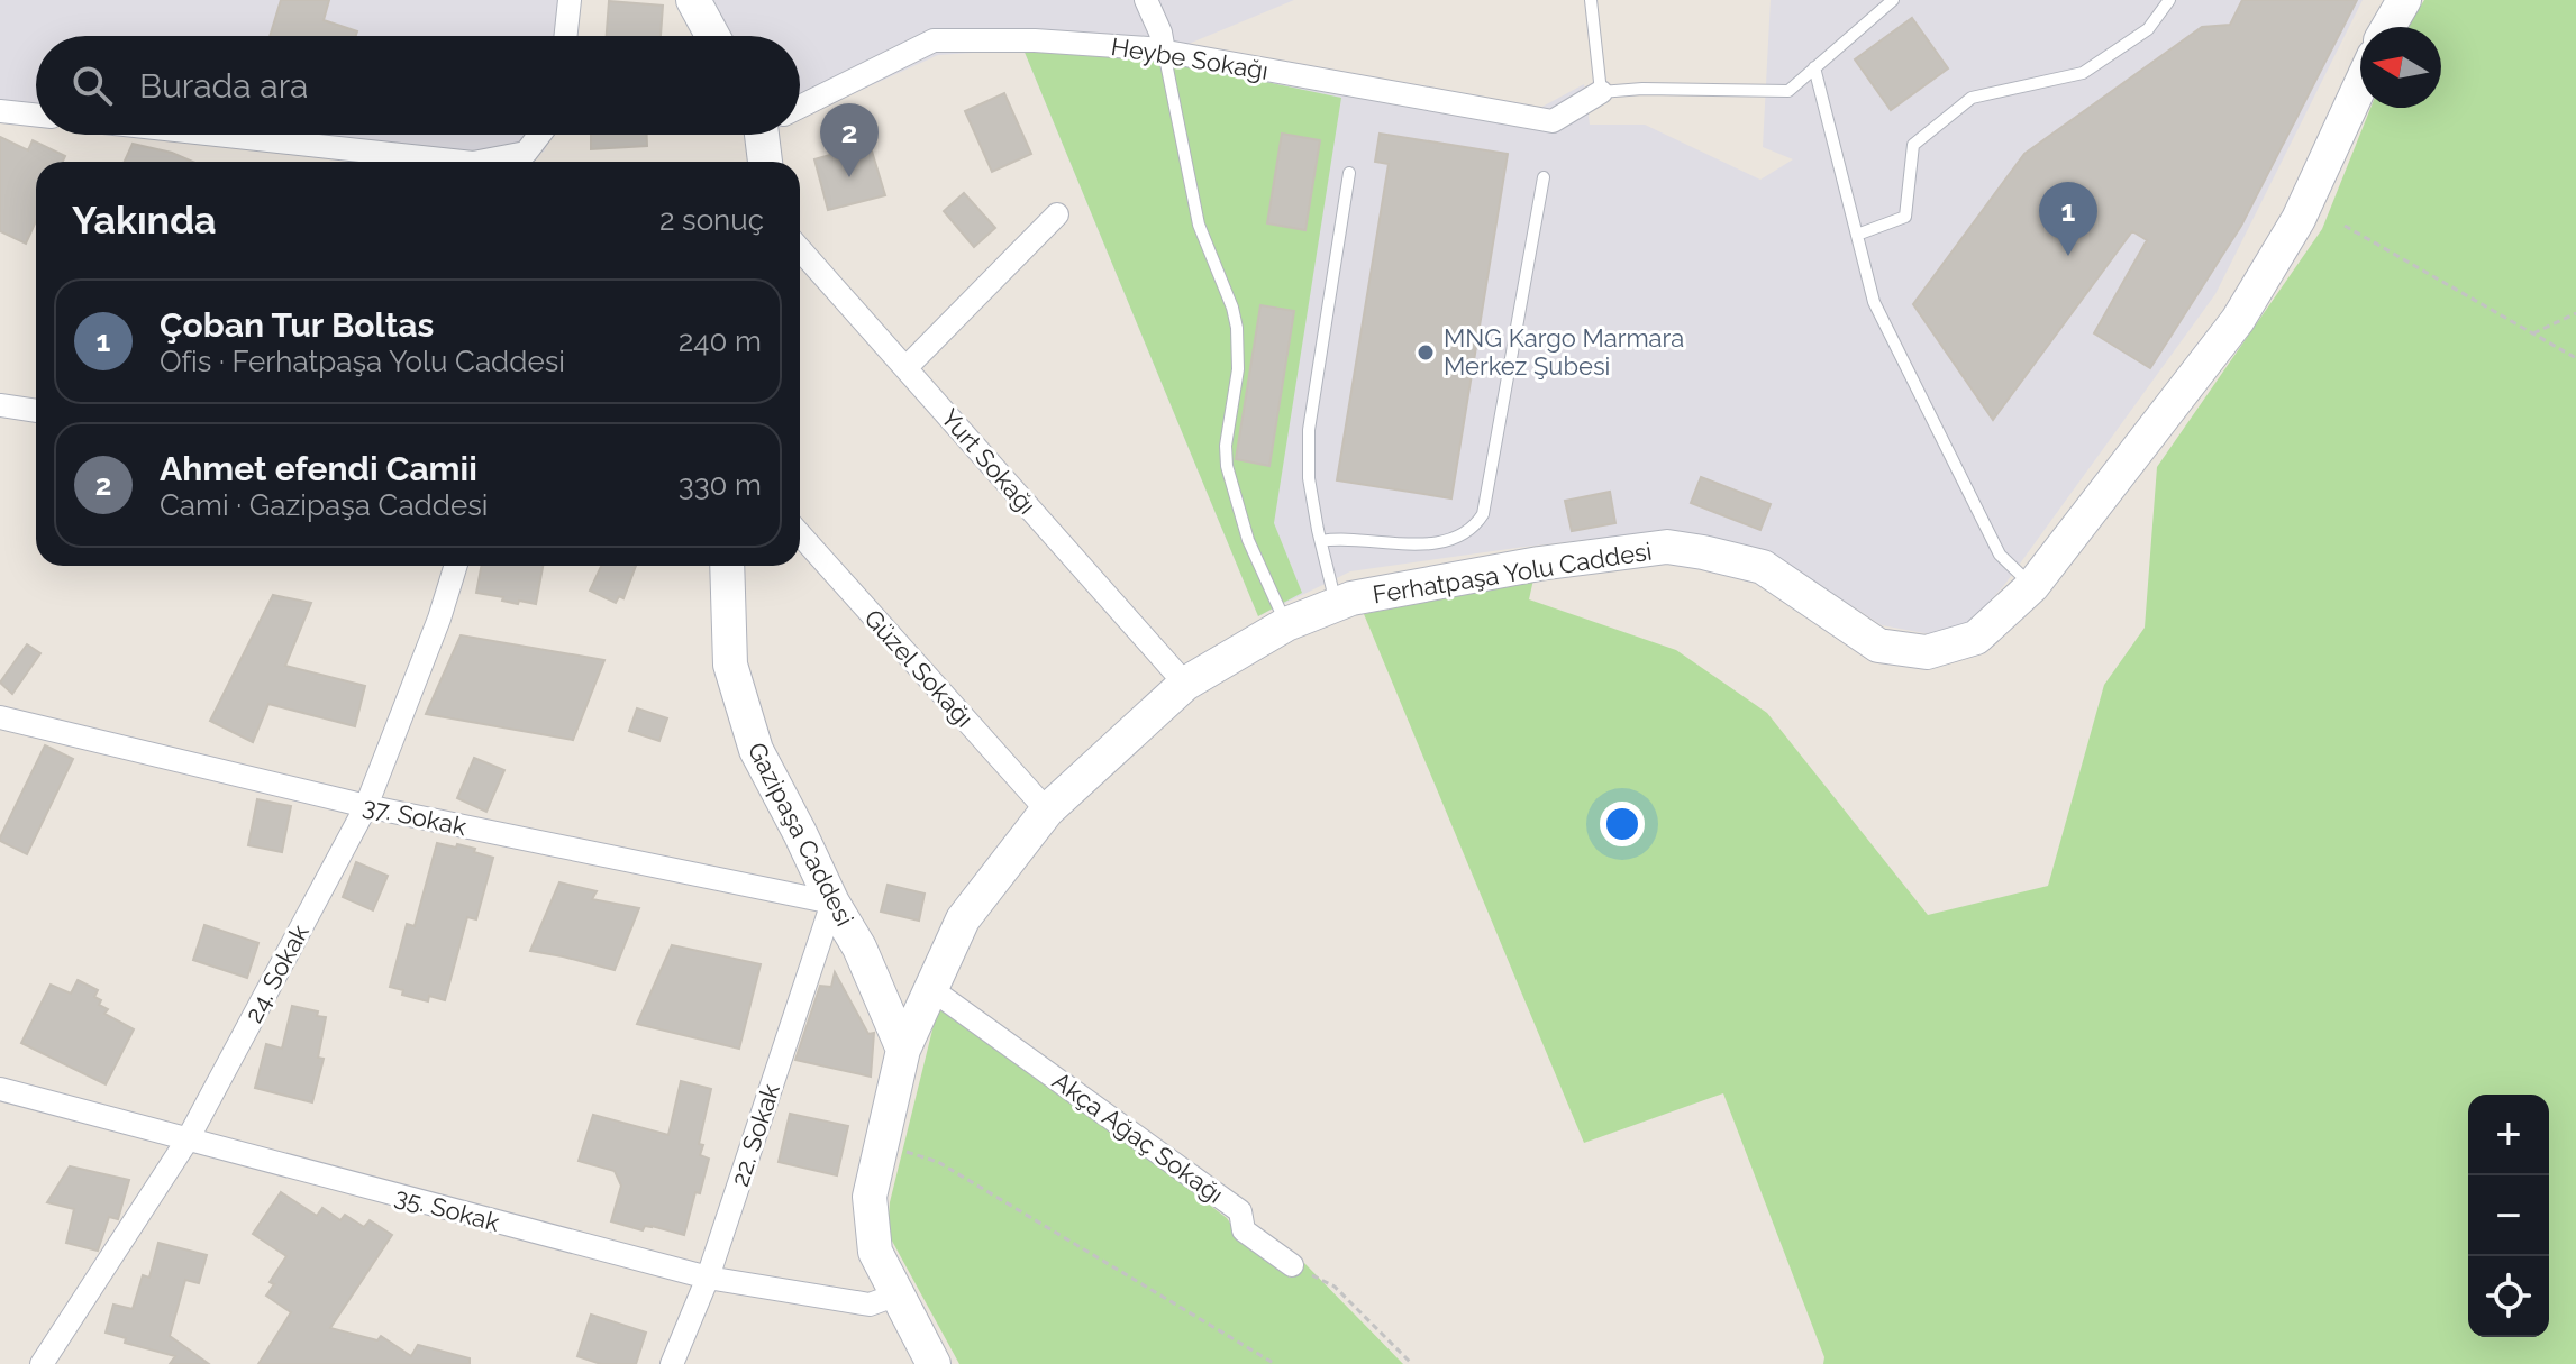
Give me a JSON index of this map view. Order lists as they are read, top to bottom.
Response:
{
  "streets": {
    "main road": ["Ferhatpaşa Yolu Caddesi", "Gazipaşa Caddesi"],
    "street": [
      "Heybe Sokağı",
      "Yurt Sokağı",
      "Güzel Sokağı",
      "37. Sokak",
      "24. Sokak",
      "22. Sokak",
      "Akça Ağaç Sokağı",
      "35. Sokak"
    ]
  },
  "crossings": [
    ["Yurt Sokağı", "Ferhatpaşa Yolu Caddesi"],
    ["Ferhatpaşa Yolu Caddesi", "Güzel Sokağı"],
    ["Ferhatpaşa Yolu Caddesi", "Gazipaşa Caddesi"],
    ["Ferhatpaşa Yolu Caddesi", "Akça Ağaç Sokağı"],
    ["Ferhatpaşa Yolu Caddesi", "35. Sokak"],
    ["37. Sokak", "Gazipaşa Caddesi"],
    ["37. Sokak", "24. Sokak"],
    ["37. Sokak", "22. Sokak"],
    ["Gazipaşa Caddesi", "22. Sokak"],
    ["24. Sokak", "35. Sokak"],
    ["22. Sokak", "35. Sokak"]
  ],
  "places": ["MNG Kargo Marmara Merkez Şubesi"],
  "north": "left",
  "page": {
    "search": "Burada ara",
    "pins": ["2", "1"],
    "heading": ["Yakında", "2 sonuç"],
    "list": [
      {
        "mark": "1",
        "name": "Çoban Tur Boltas",
        "note": "Ofis · Ferhatpaşa Yolu Caddesi",
        "value": "240 m"
      },
      {
        "mark": "2",
        "name": "Ahmet efendi Camii",
        "note": "Cami · Gazipaşa Caddesi",
        "value": "330 m"
      }
    ],
    "map_buttons": ["+", "−"]
  }
}
